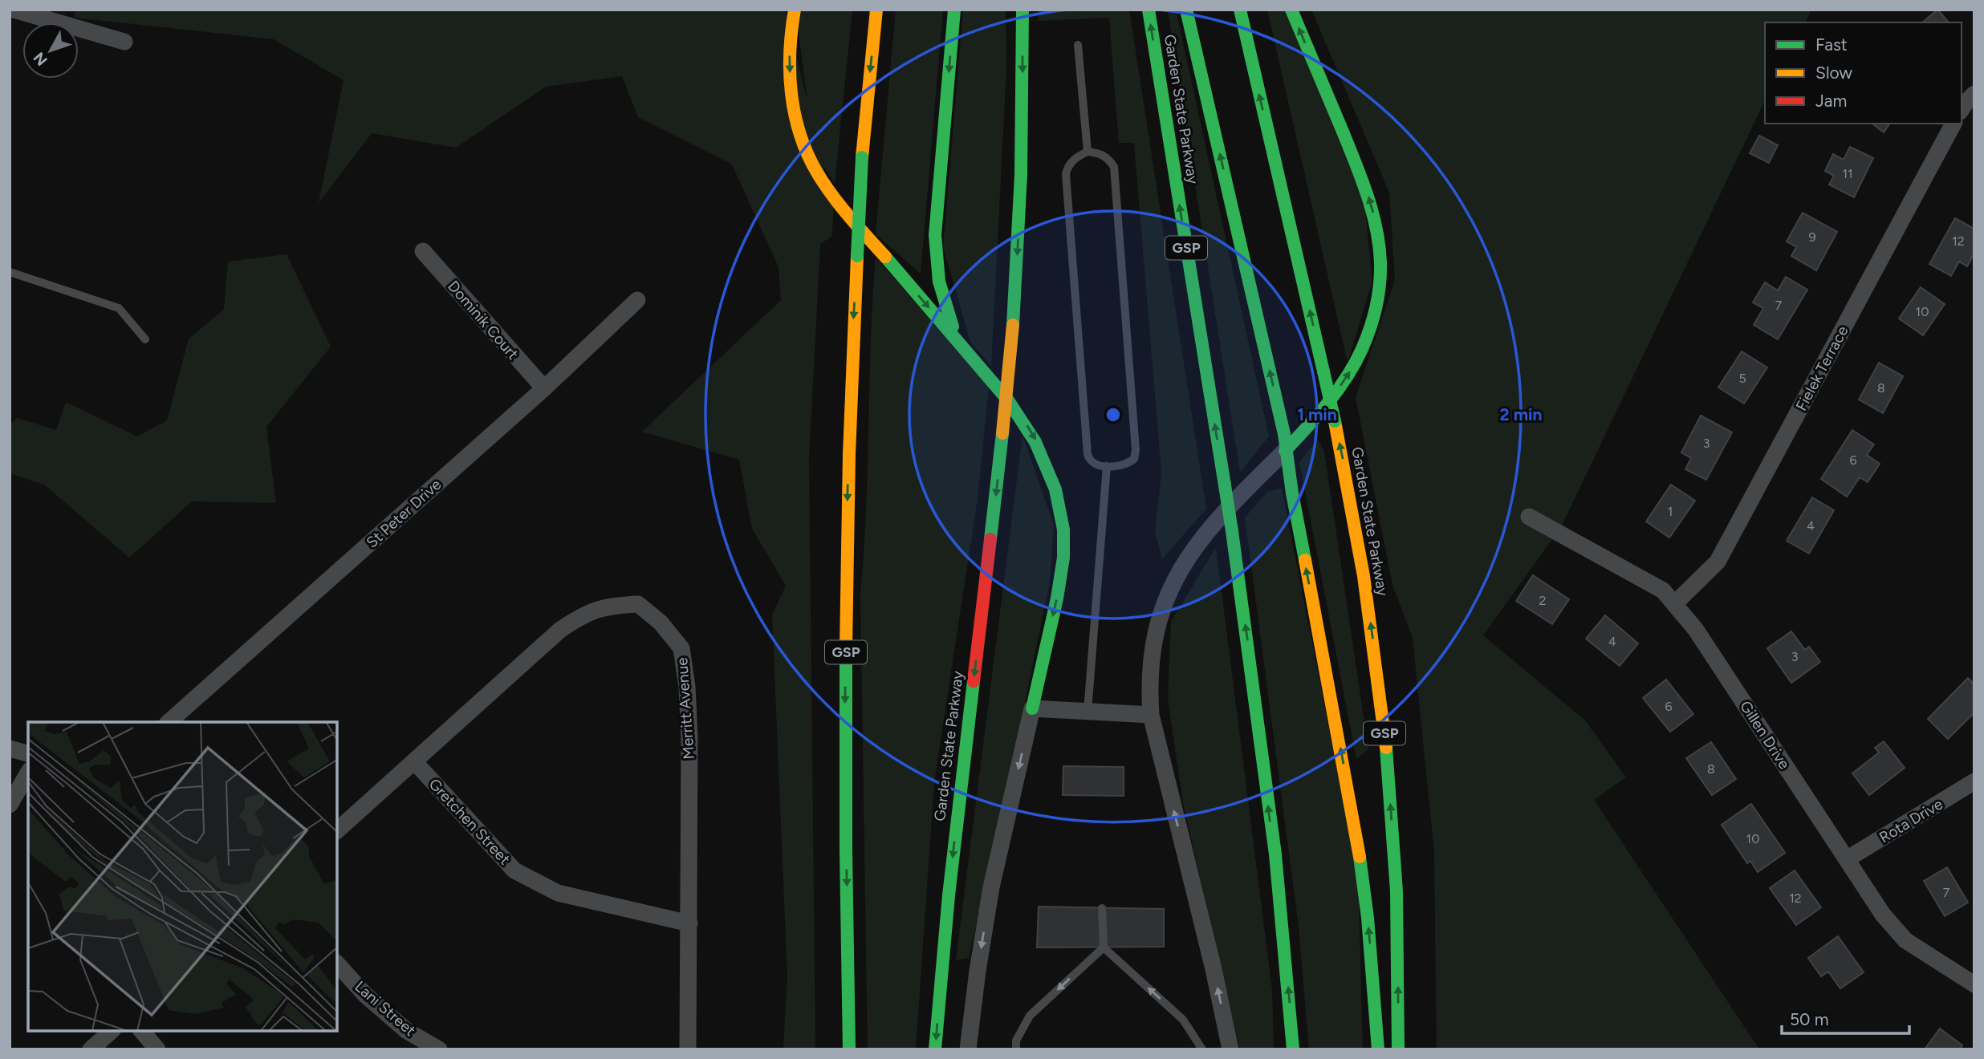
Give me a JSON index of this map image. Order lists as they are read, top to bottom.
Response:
{
  "streets": {
    "highway": ["Garden State Parkway", "GSP"],
    "street": [
      "Dominik Court",
      "Fielek Terrace",
      "St Peter Drive",
      "Merritt Avenue",
      "Gillen Drive",
      "Rota Drive",
      "Gretchen Street",
      "Lani Street"
    ]
  },
  "crossings": [
    ["Dominik Court", "St Peter Drive"],
    ["Fielek Terrace", "Gillen Drive"],
    ["Merritt Avenue", "Gretchen Street"],
    ["Gillen Drive", "Rota Drive"]
  ],
  "house_numbers": [
    "11",
    "9",
    "12",
    "7",
    "10",
    "5",
    "8",
    "3",
    "6",
    "1",
    "4",
    "2",
    "4",
    "3",
    "6",
    "8",
    "10",
    "7",
    "12"
  ],
  "legend": ["Fast", "Slow", "Jam"],
  "scale_bar": "50 m",
  "north": "bottom left",
  "rings": ["1 min", "2 min"]
}
